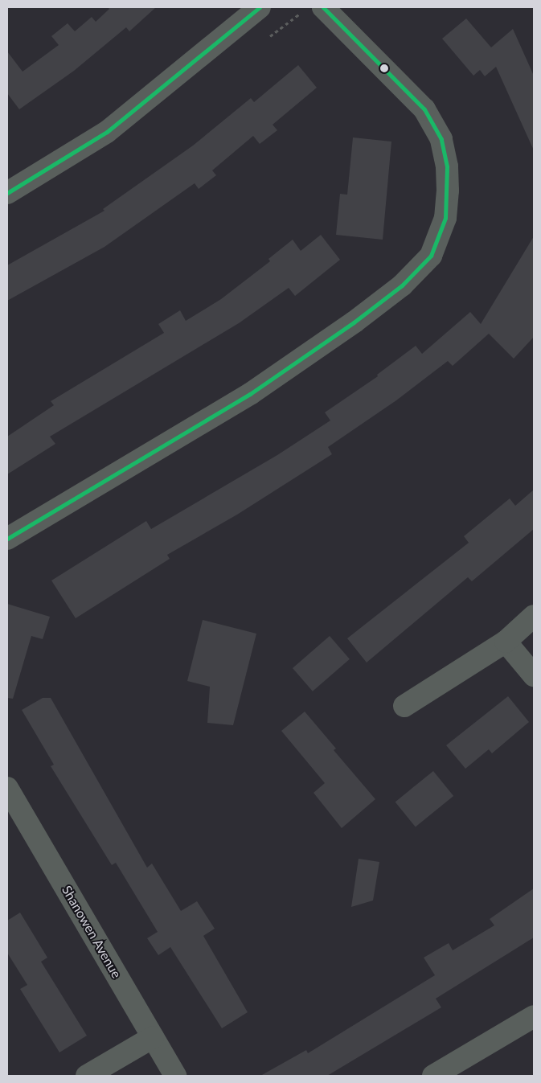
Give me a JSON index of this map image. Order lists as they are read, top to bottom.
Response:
{
  "streets": {
    "street": ["Shanowen Avenue"]
  }
}
